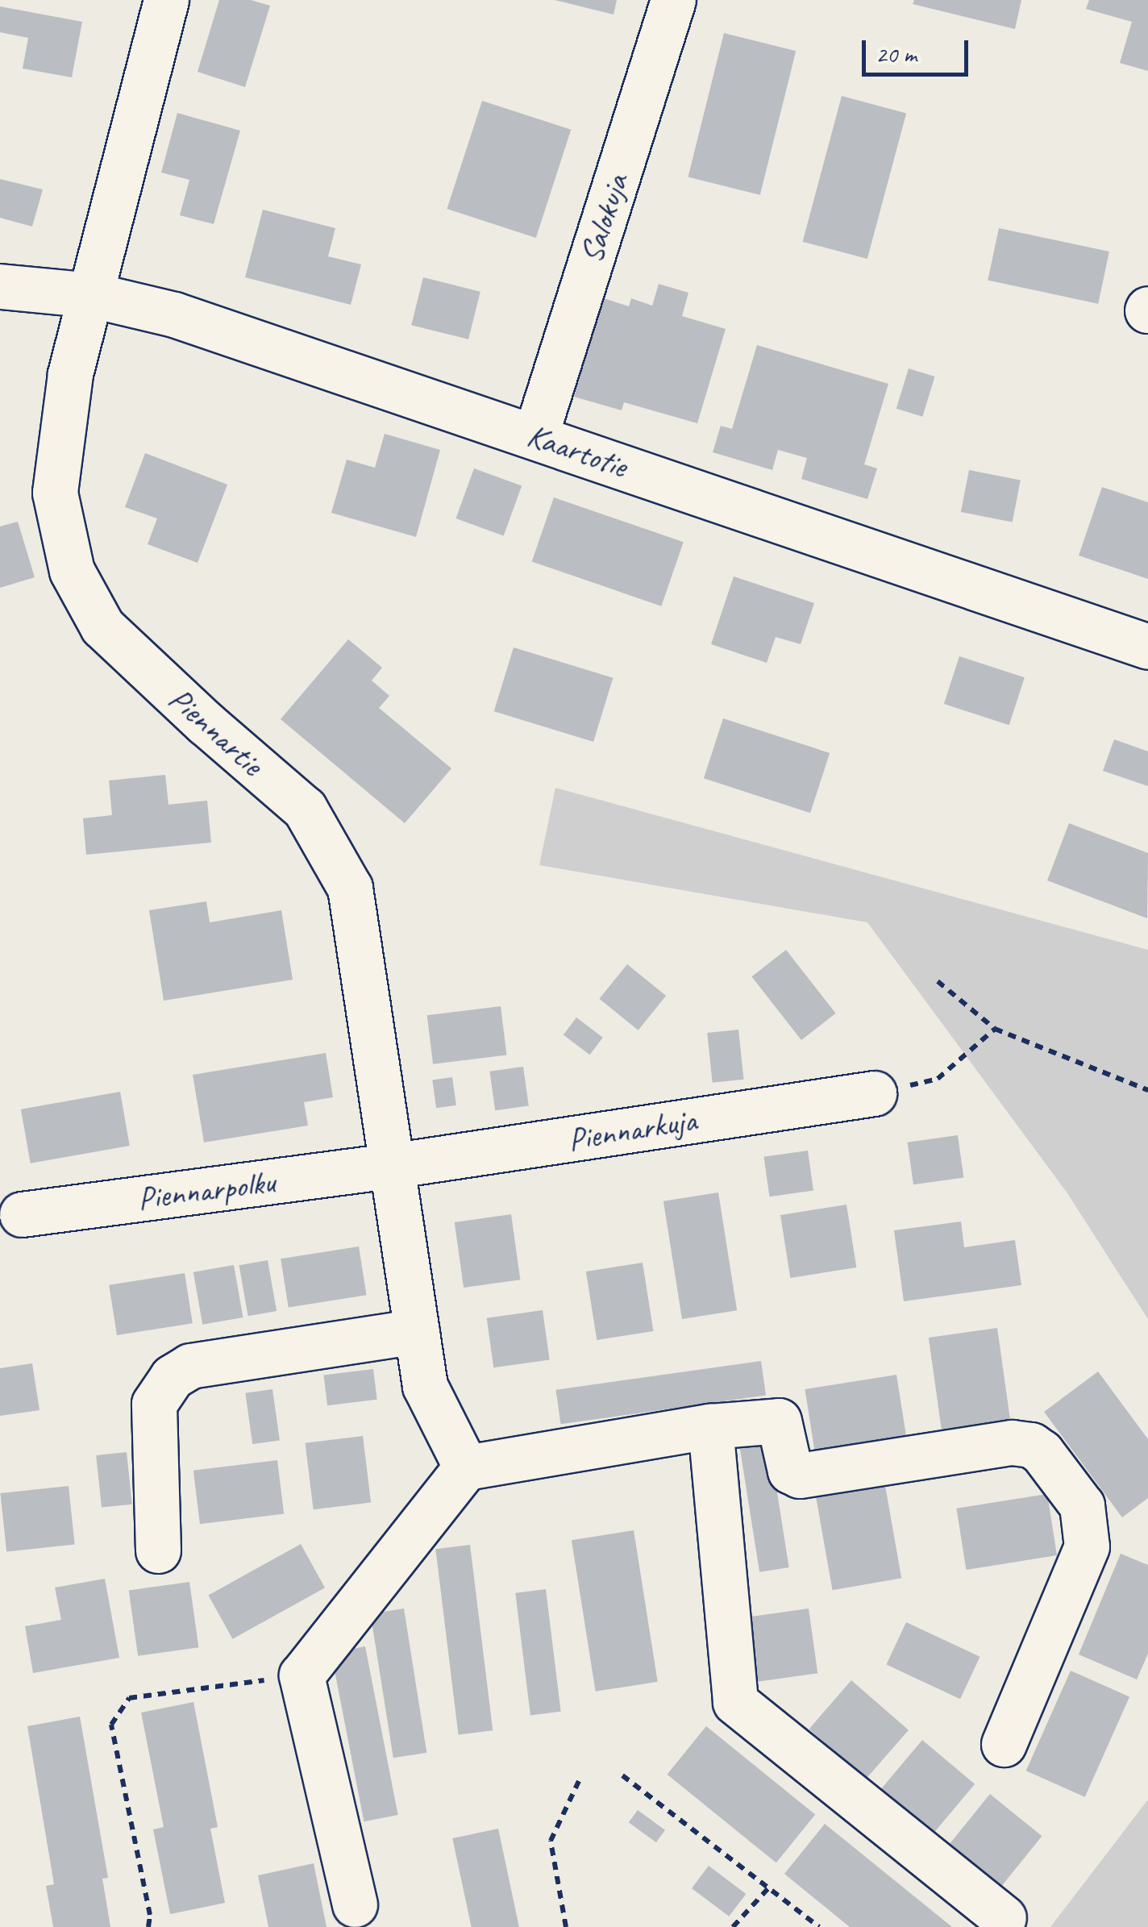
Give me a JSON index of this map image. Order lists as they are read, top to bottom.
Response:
{
  "streets": {
    "street": [
      "Salokuja",
      "Kaartotie",
      "Piennartie",
      "Piennarkuja",
      "Piennarpolku"
    ]
  },
  "crossings": [
    ["Salokuja", "Kaartotie"],
    ["Kaartotie", "Piennartie"],
    ["Piennartie", "Piennarkuja"],
    ["Piennartie", "Piennarpolku"],
    ["Piennarkuja", "Piennarpolku"]
  ],
  "scale_bar": "20 m"
}
